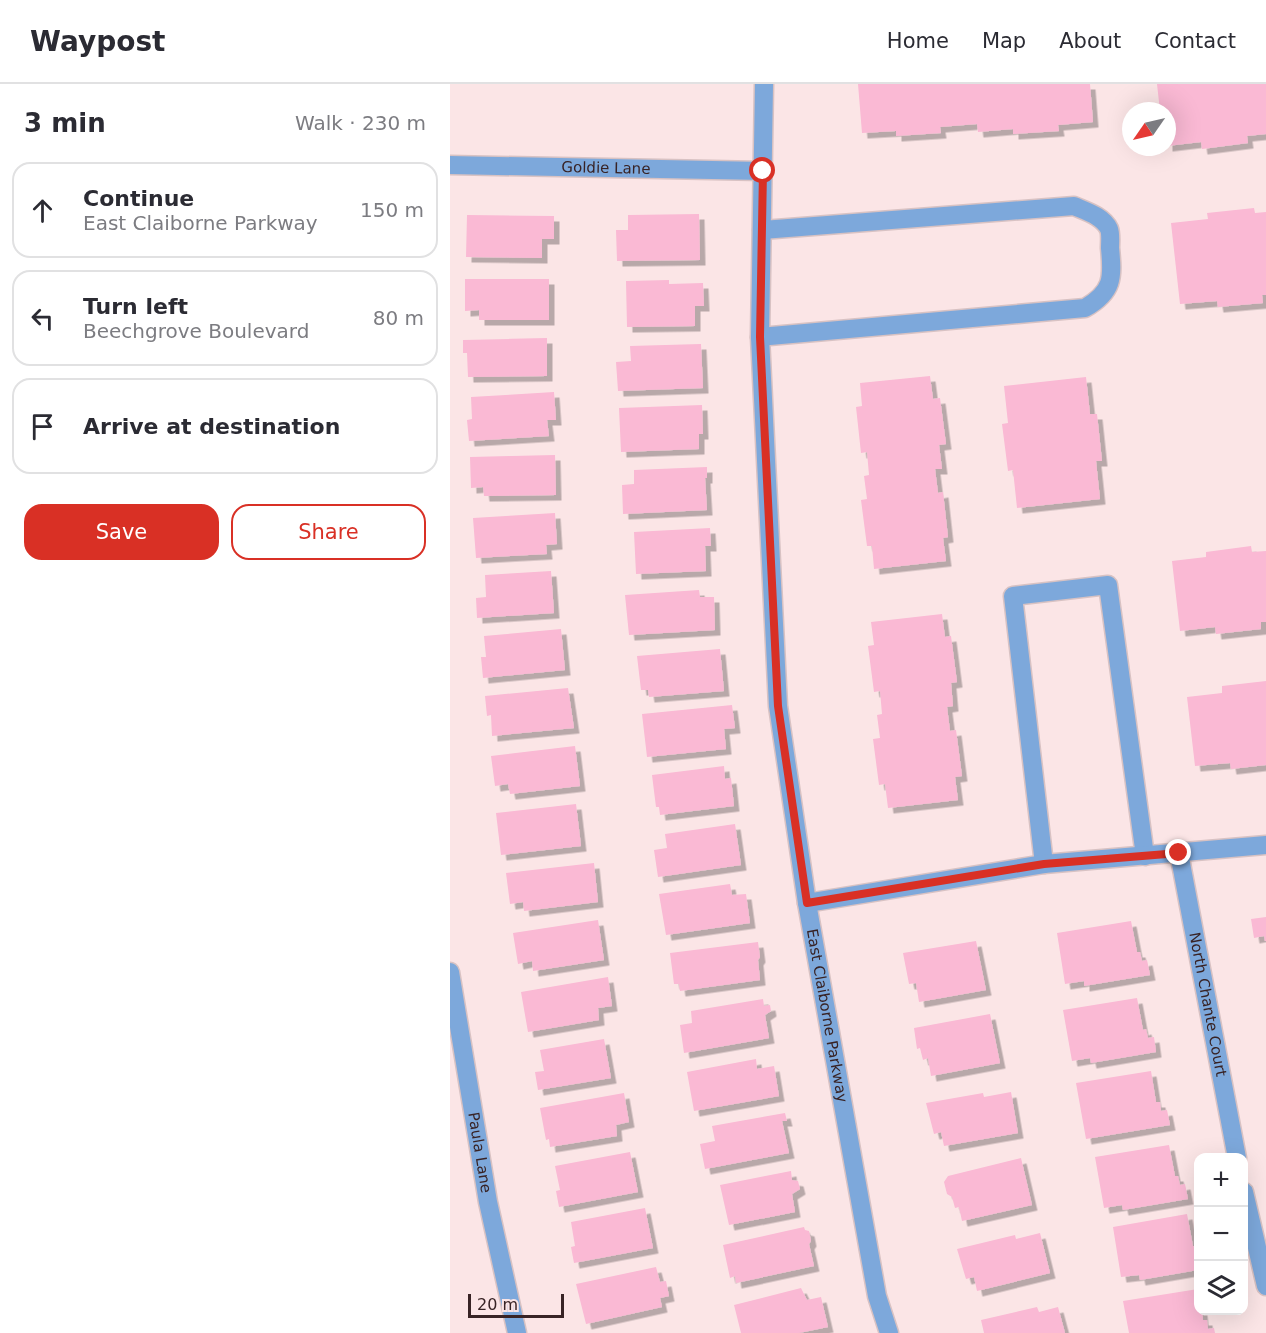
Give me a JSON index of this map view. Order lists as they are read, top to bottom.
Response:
{
  "streets": {
    "street": [
      "Goldie Lane",
      "North Chante Court",
      "East Claiborne Parkway",
      "Paula Lane"
    ]
  },
  "crossings": [
    ["Goldie Lane", "East Claiborne Parkway"]
  ],
  "scale_bar": "20 m",
  "north": "bottom left",
  "page": {
    "header": "Waypost",
    "nav": [
      "Home",
      "Map",
      "About",
      "Contact"
    ],
    "heading": ["3 min", "Walk · 230 m"],
    "list": [
      ["Continue", "East Claiborne Parkway", "150 m"],
      ["Turn left", "Beechgrove Boulevard", "80 m"],
      "Arrive at destination"
    ],
    "buttons": ["Save", "Share"],
    "map_buttons": ["+", "−"],
    "scale": "20 m"
  }
}
